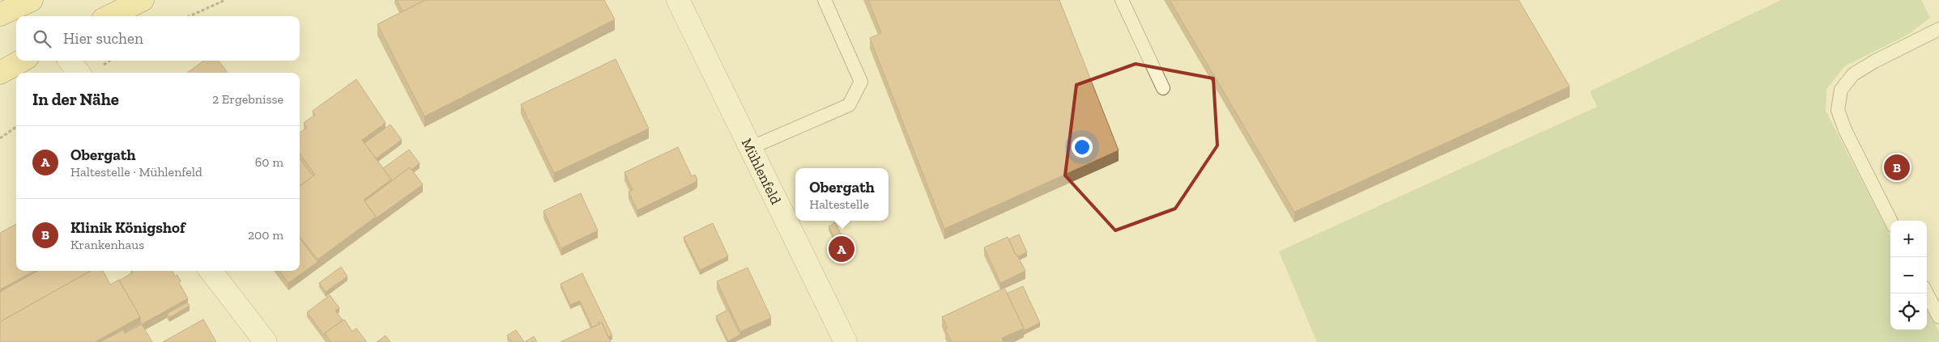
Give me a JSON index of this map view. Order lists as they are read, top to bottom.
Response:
{
  "streets": {
    "street": ["Mühlenfeld"]
  },
  "page": {
    "search": "Hier suchen",
    "heading": ["In der Nähe", "2 Ergebnisse"],
    "list": [
      {
        "mark": "A",
        "name": "Obergath",
        "note": "Haltestelle · Mühlenfeld",
        "value": "60 m"
      },
      {
        "mark": "B",
        "name": "Klinik Königshof",
        "note": "Krankenhaus",
        "value": "200 m"
      }
    ],
    "pins": ["B", "A"],
    "popup": ["Obergath", "Haltestelle"],
    "map_buttons": ["+", "−"]
  }
}
